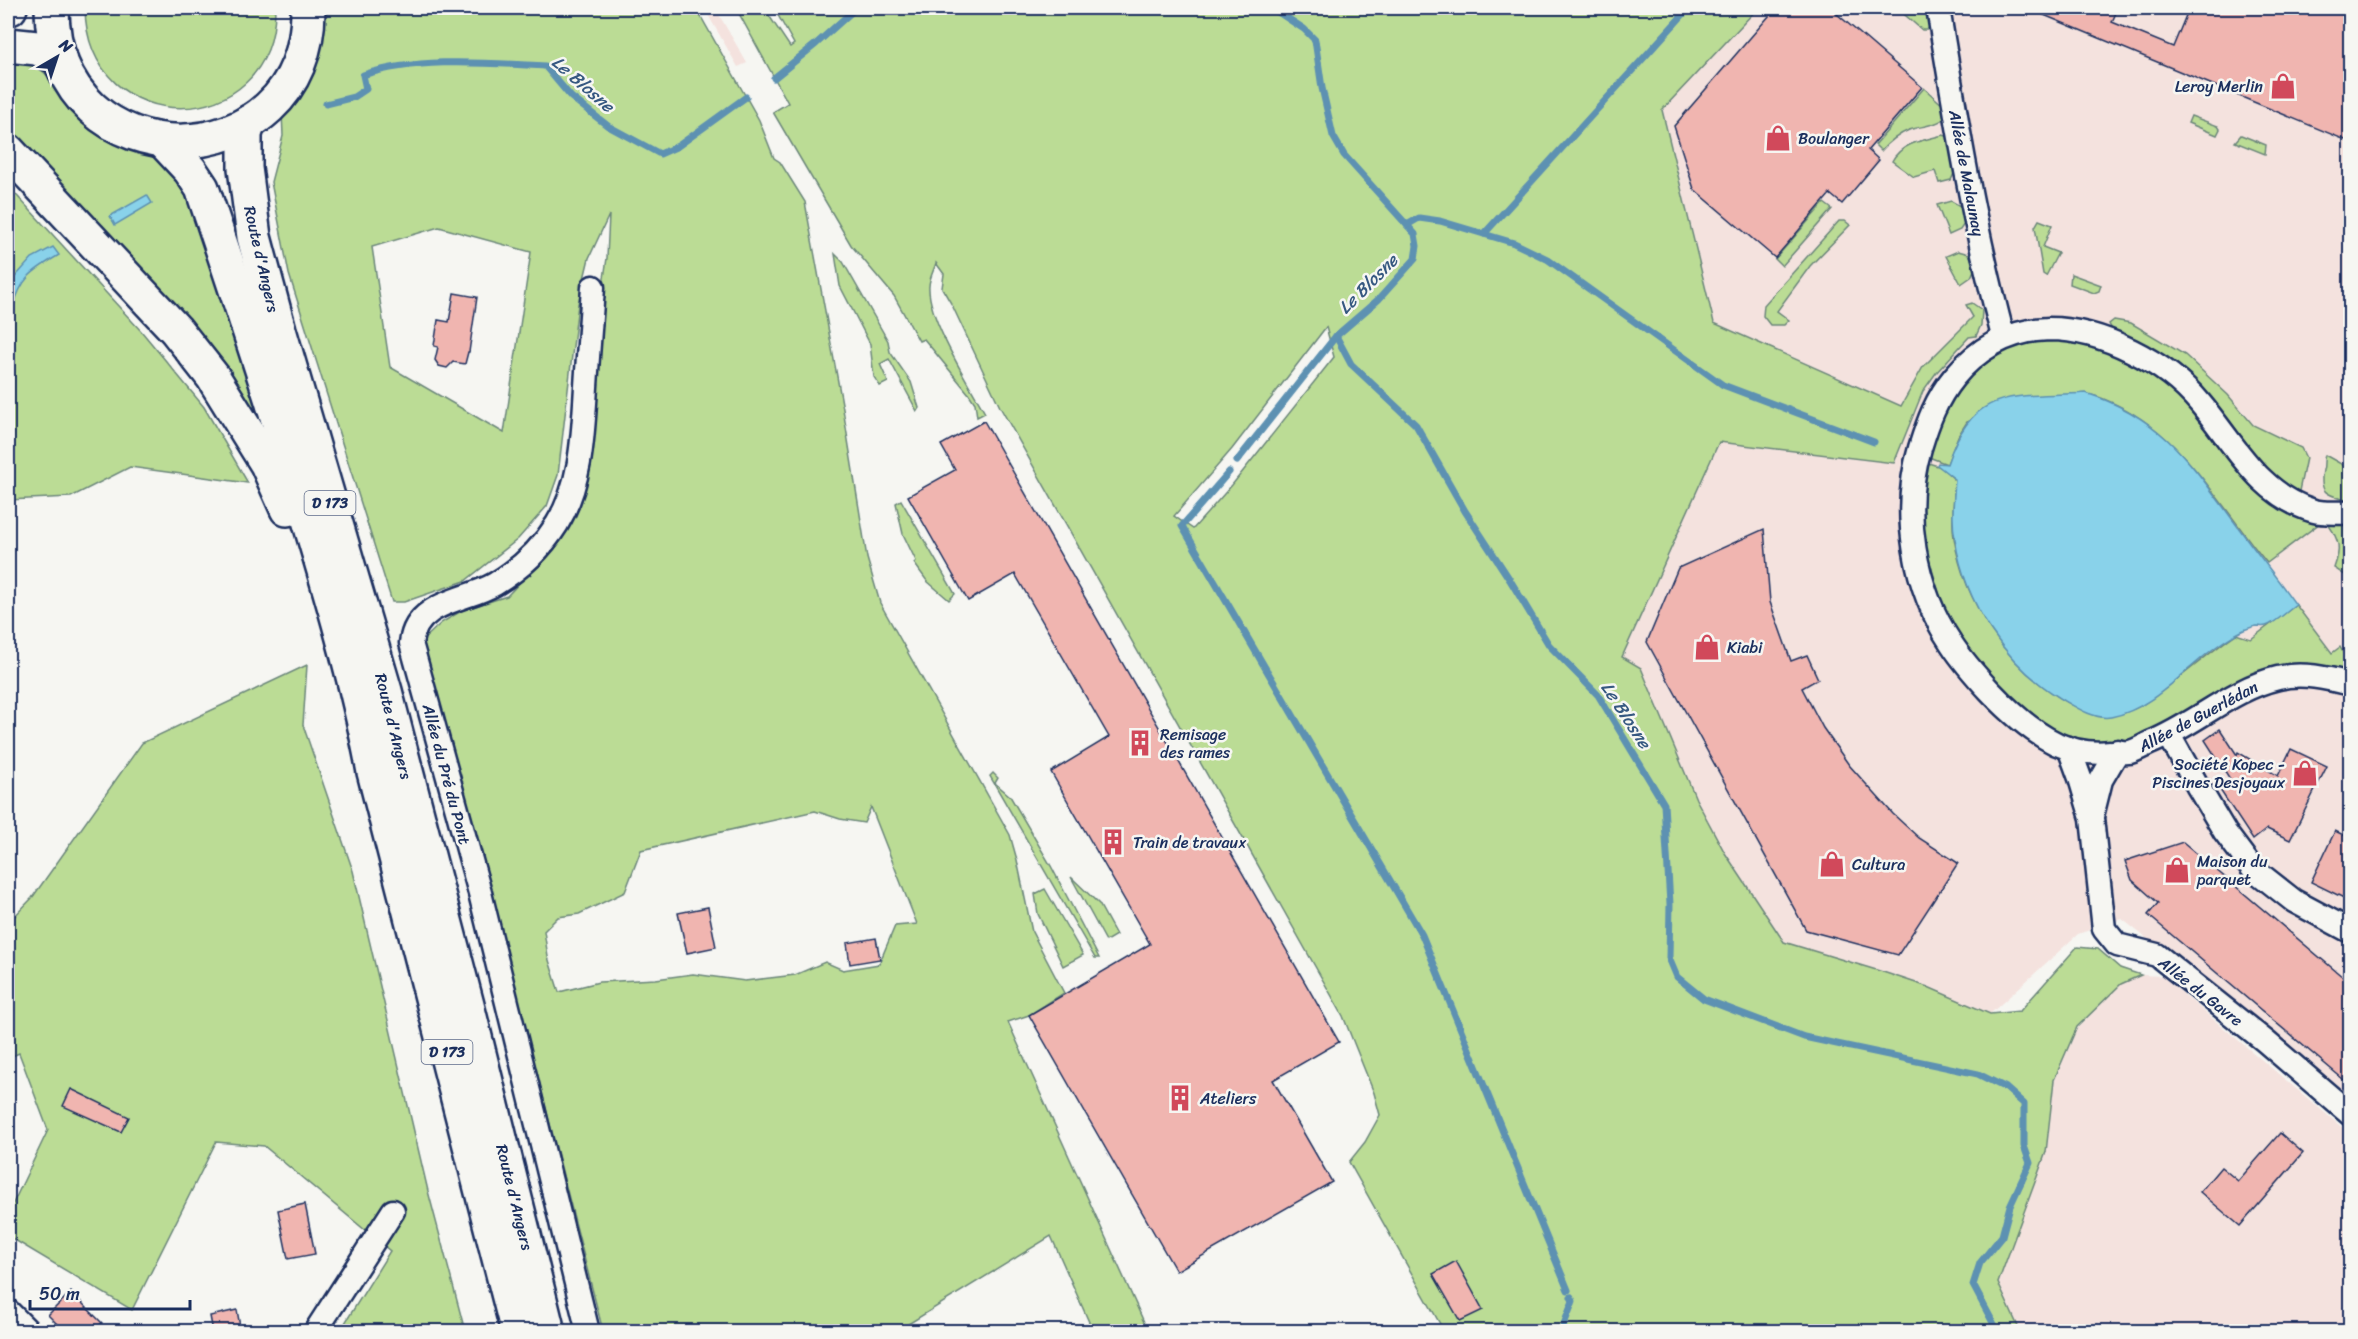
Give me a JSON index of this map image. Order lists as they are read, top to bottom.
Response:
{
  "streets": {
    "highway": ["Route d'Angers", "D 173"],
    "street": [
      "Allée de Malaunay",
      "Allée de Guerlédan",
      "Allée du Pré du Pont",
      "Allée du Gavre"
    ]
  },
  "crossings": [
    ["Allée de Malaunay", "Allée de Guerlédan"],
    ["Allée de Guerlédan", "Allée du Gavre"]
  ],
  "water": ["Le Blosne"],
  "places": {
    "shop": [
      "Leroy Merlin",
      "Boulanger",
      "Kiabi",
      "Société Kopec - Piscines Desjoyaux",
      "Cultura",
      "Maison du parquet"
    ],
    "building": ["Remisage des rames", "Train de travaux", "Ateliers"]
  },
  "scale_bar": "50 m",
  "north": "top right"
}
